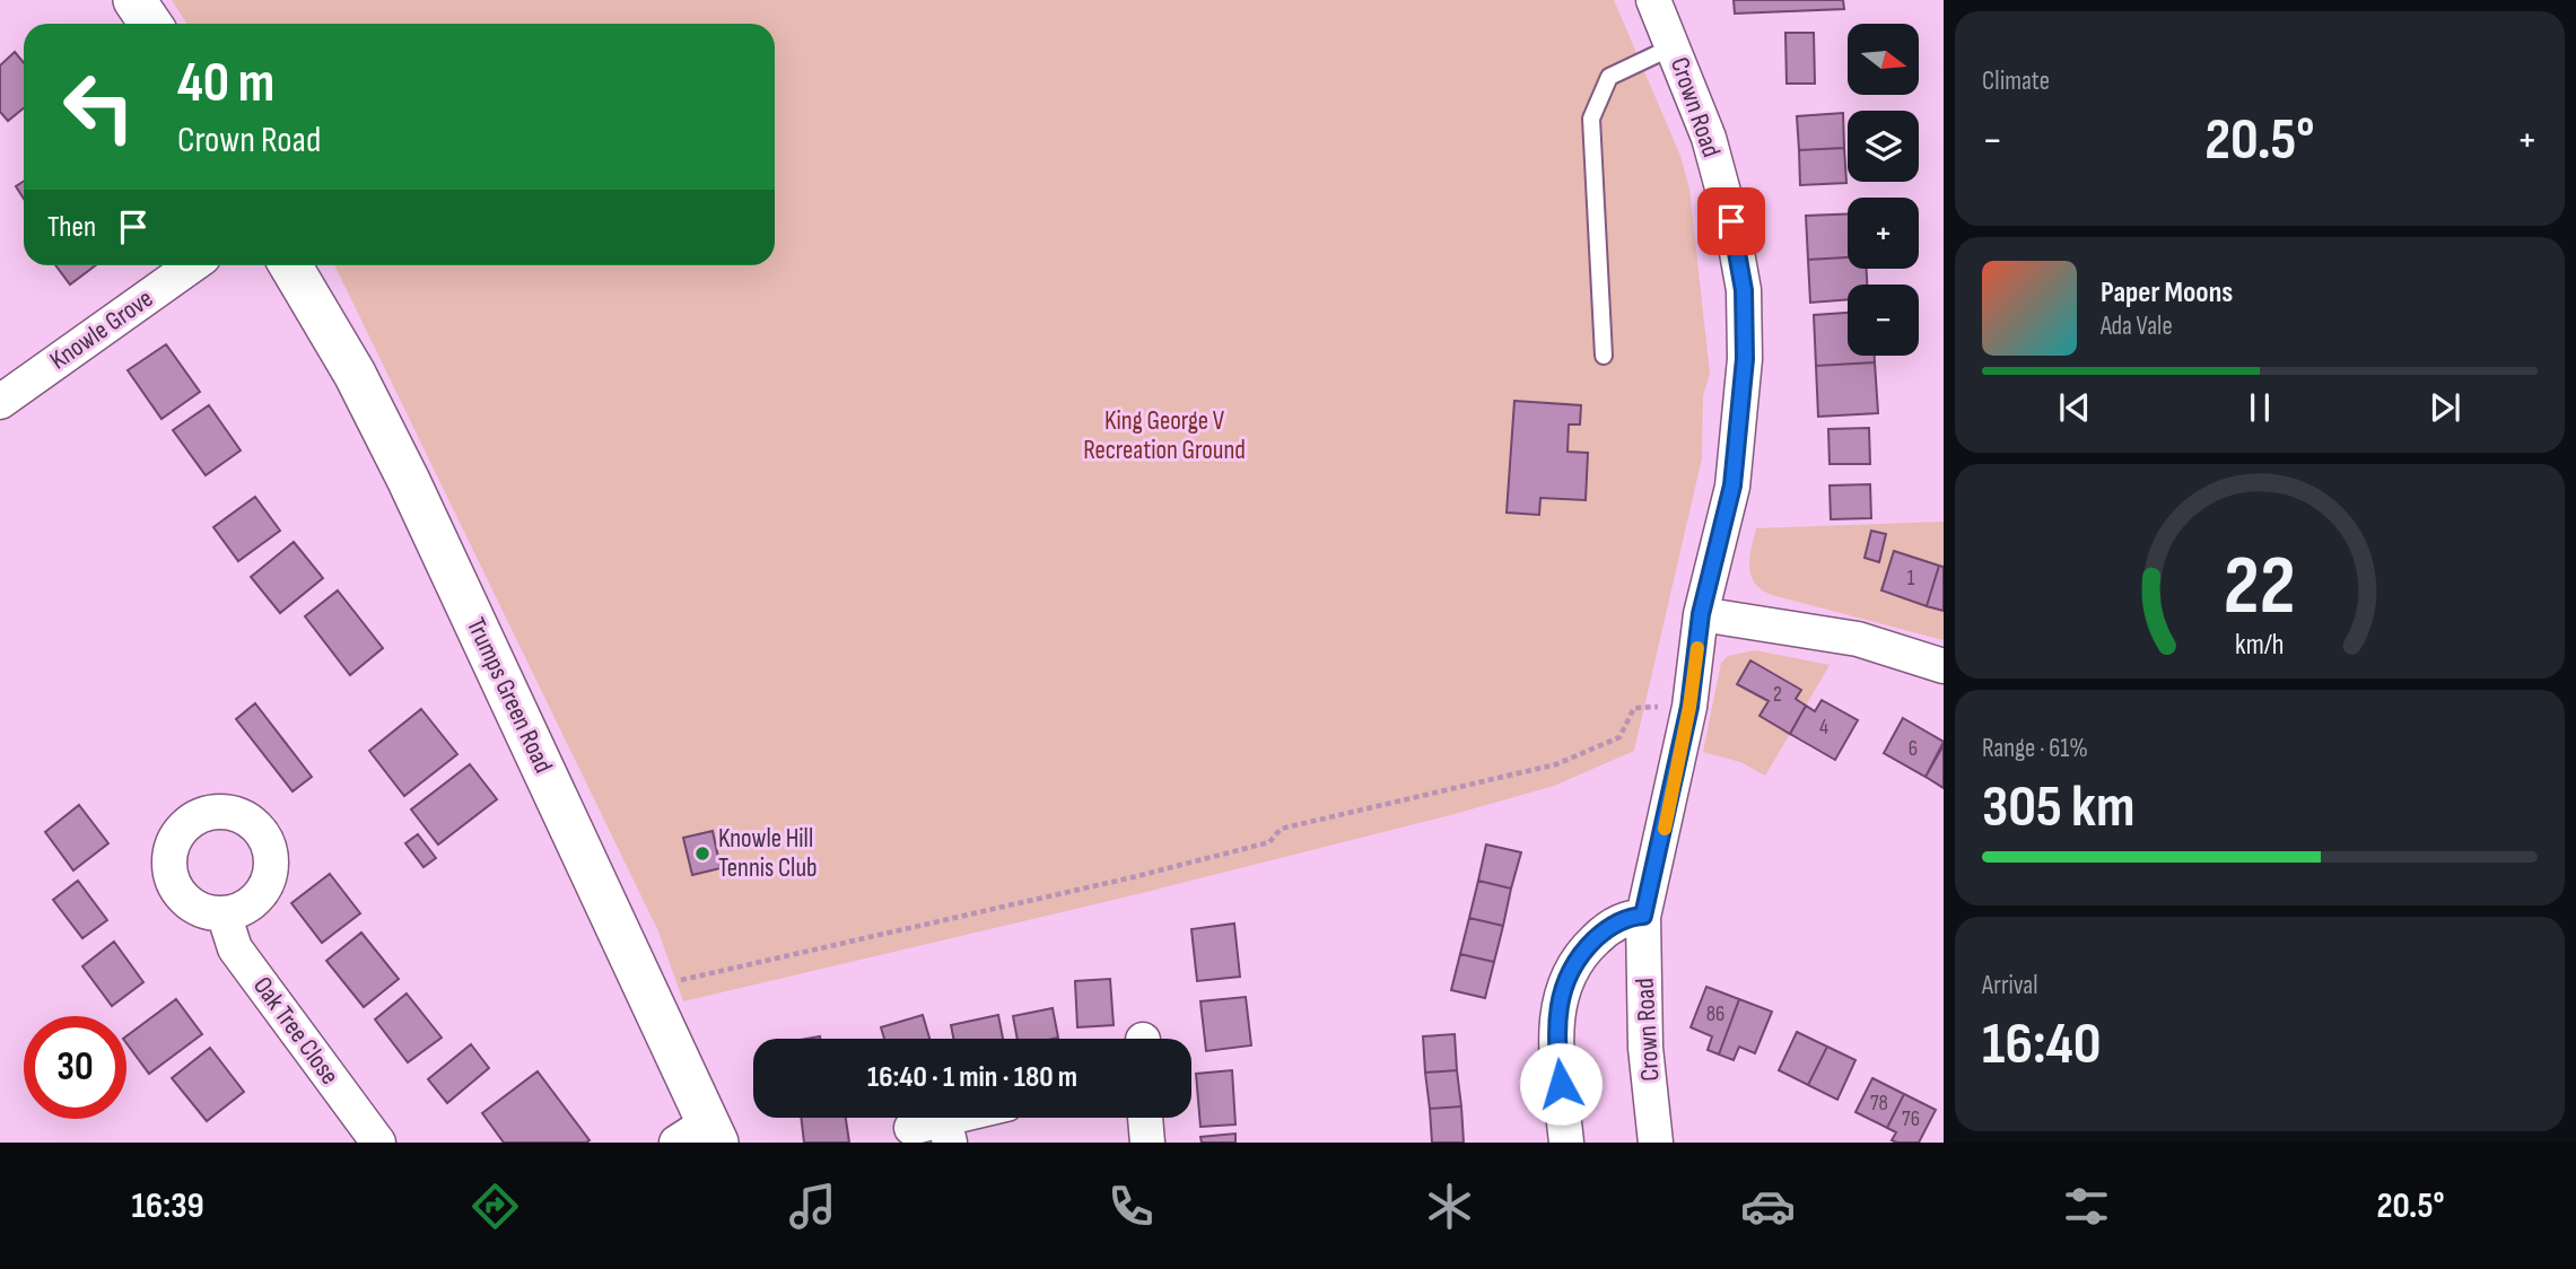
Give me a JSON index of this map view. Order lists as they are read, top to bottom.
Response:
{
  "streets": {
    "street": [
      "Crown Road",
      "Knowle Grove",
      "Trumps Green Road",
      "Oak Tree Close"
    ]
  },
  "parks": ["King George V Recreation Ground"],
  "places": ["Knowle Hill Tennis Club"],
  "house_numbers": [
    "1",
    "2",
    "4",
    "6",
    "86",
    "78",
    "76"
  ],
  "north": "right",
  "page": {
    "tile": [
      "Climate",
      ["Range · 61%", "305 km"],
      ["Arrival", "16:40"]
    ],
    "map_buttons": ["+", "−"],
    "turn": ["40 m", "Crown Road"],
    "heat": ["−", "20.5°", "+"],
    "then": "Then",
    "song": ["Paper Moons", "Ada Vale"],
    "limit": "30",
    "trip": "16:40 · 1 min · 180 m",
    "tabs": ["16:39", "20.5°"],
    "gauge": ["22", "km/h"]
  }
}
